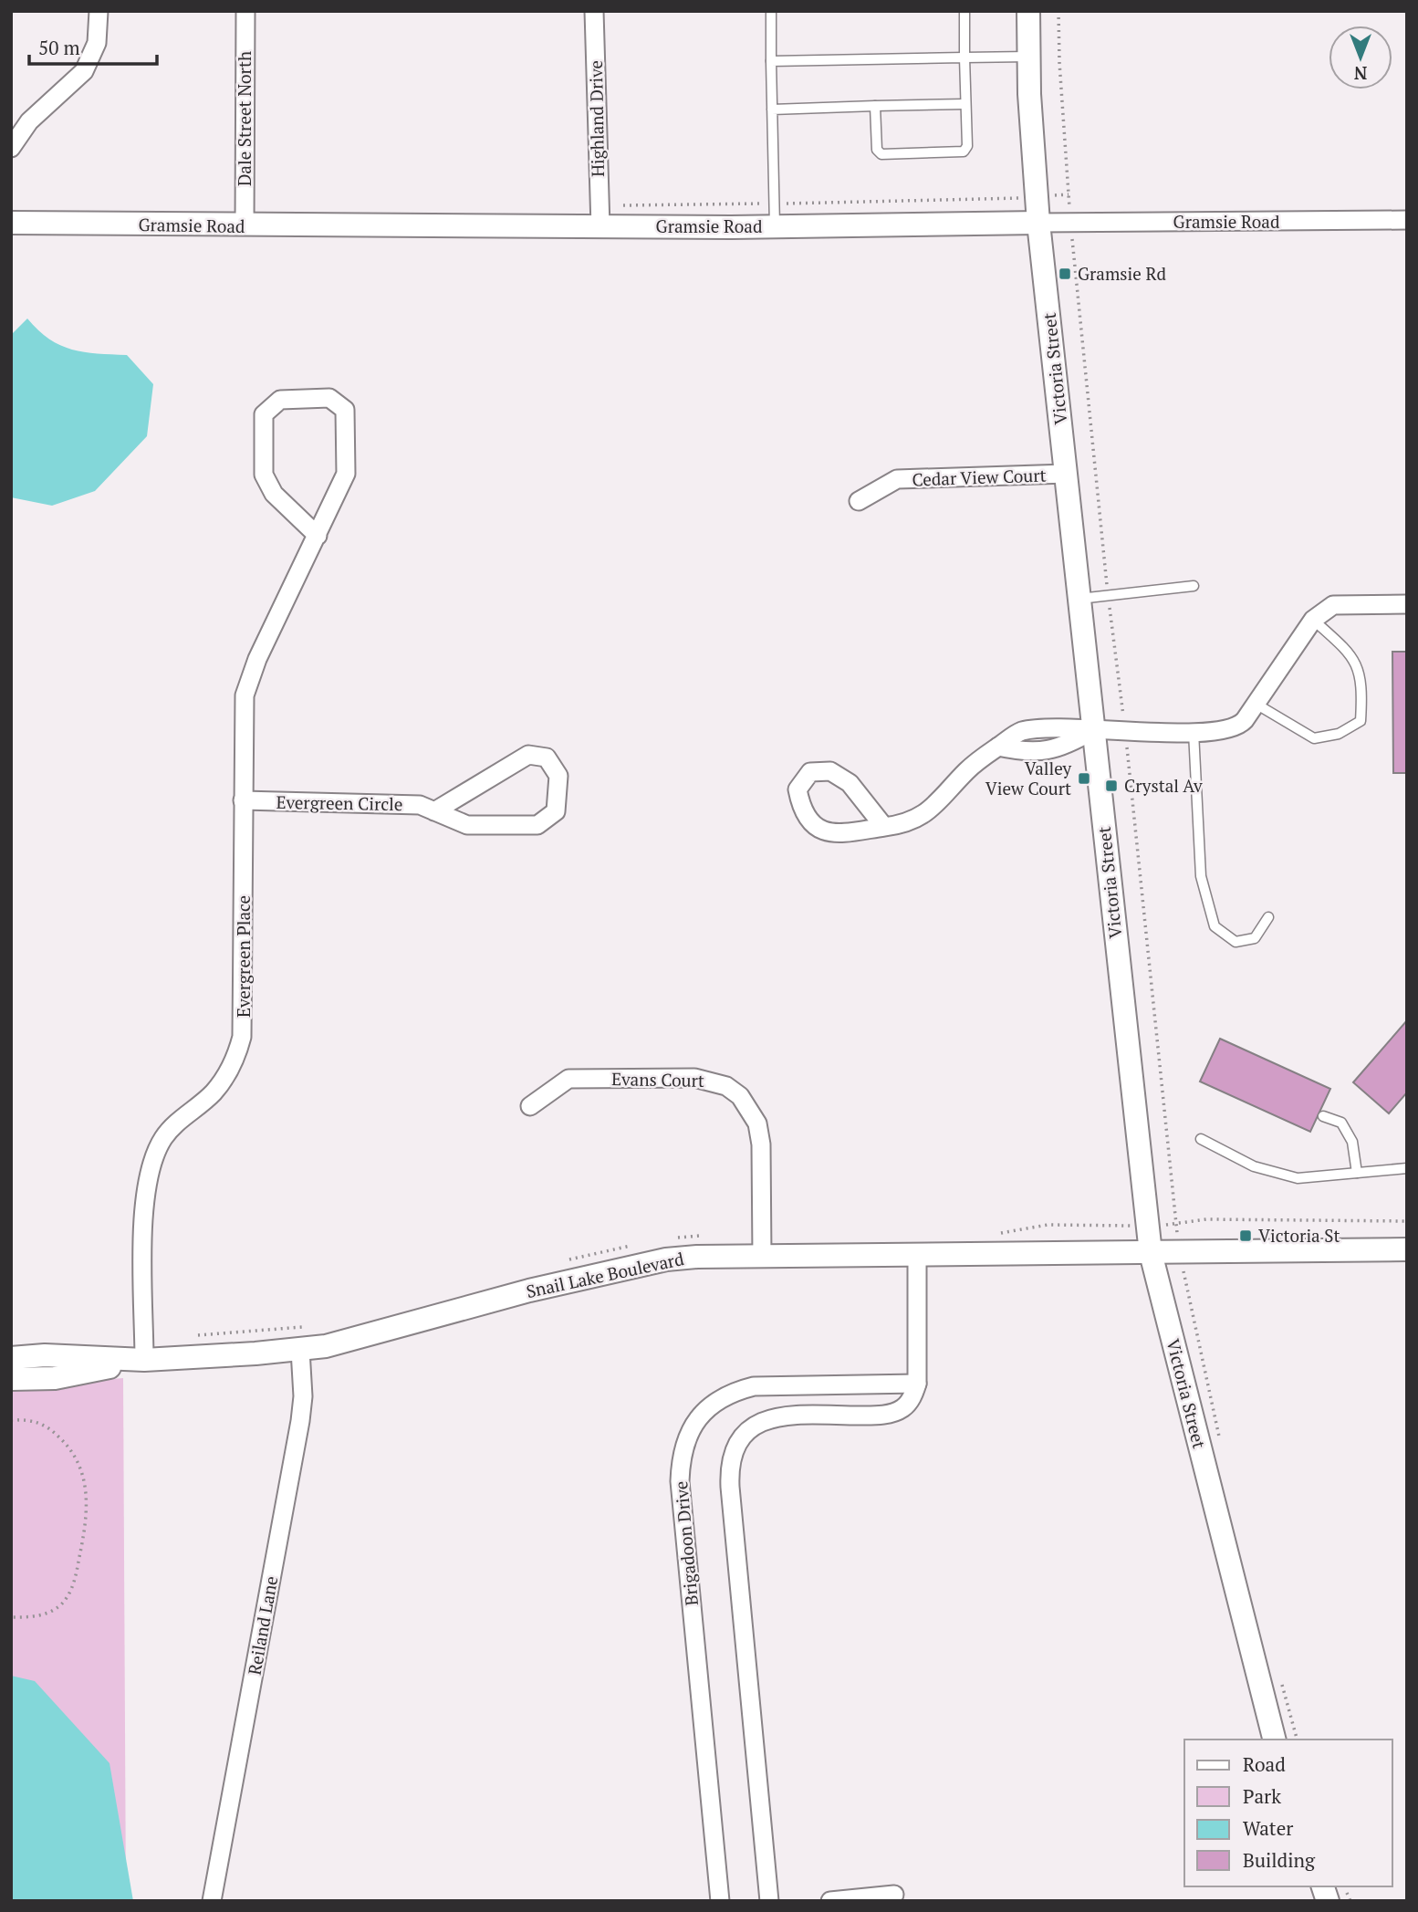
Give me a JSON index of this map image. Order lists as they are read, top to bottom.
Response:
{
  "streets": {
    "street": [
      "Dale Street North",
      "Highland Drive",
      "Gramsie Road",
      "Victoria Street",
      "Cedar View Court",
      "Evergreen Circle",
      "Evergreen Place",
      "Evans Court",
      "Snail Lake Boulevard",
      "Brigadoon Drive",
      "Reiland Lane"
    ]
  },
  "crossings": [
    ["Dale Street North", "Gramsie Road"],
    ["Highland Drive", "Gramsie Road"],
    ["Gramsie Road", "Victoria Street"],
    ["Victoria Street", "Cedar View Court"],
    ["Victoria Street", "Snail Lake Boulevard"],
    ["Evergreen Circle", "Evergreen Place"],
    ["Evergreen Place", "Snail Lake Boulevard"],
    ["Evans Court", "Snail Lake Boulevard"],
    ["Snail Lake Boulevard", "Reiland Lane"]
  ],
  "places": {
    "transit": [
      "Gramsie Rd",
      "Valley View Court",
      "Crystal Av",
      "Victoria St"
    ]
  },
  "legend": [
    "Road",
    "Park",
    "Water",
    "Building"
  ],
  "scale_bar": "50 m",
  "north": "bottom"
}
